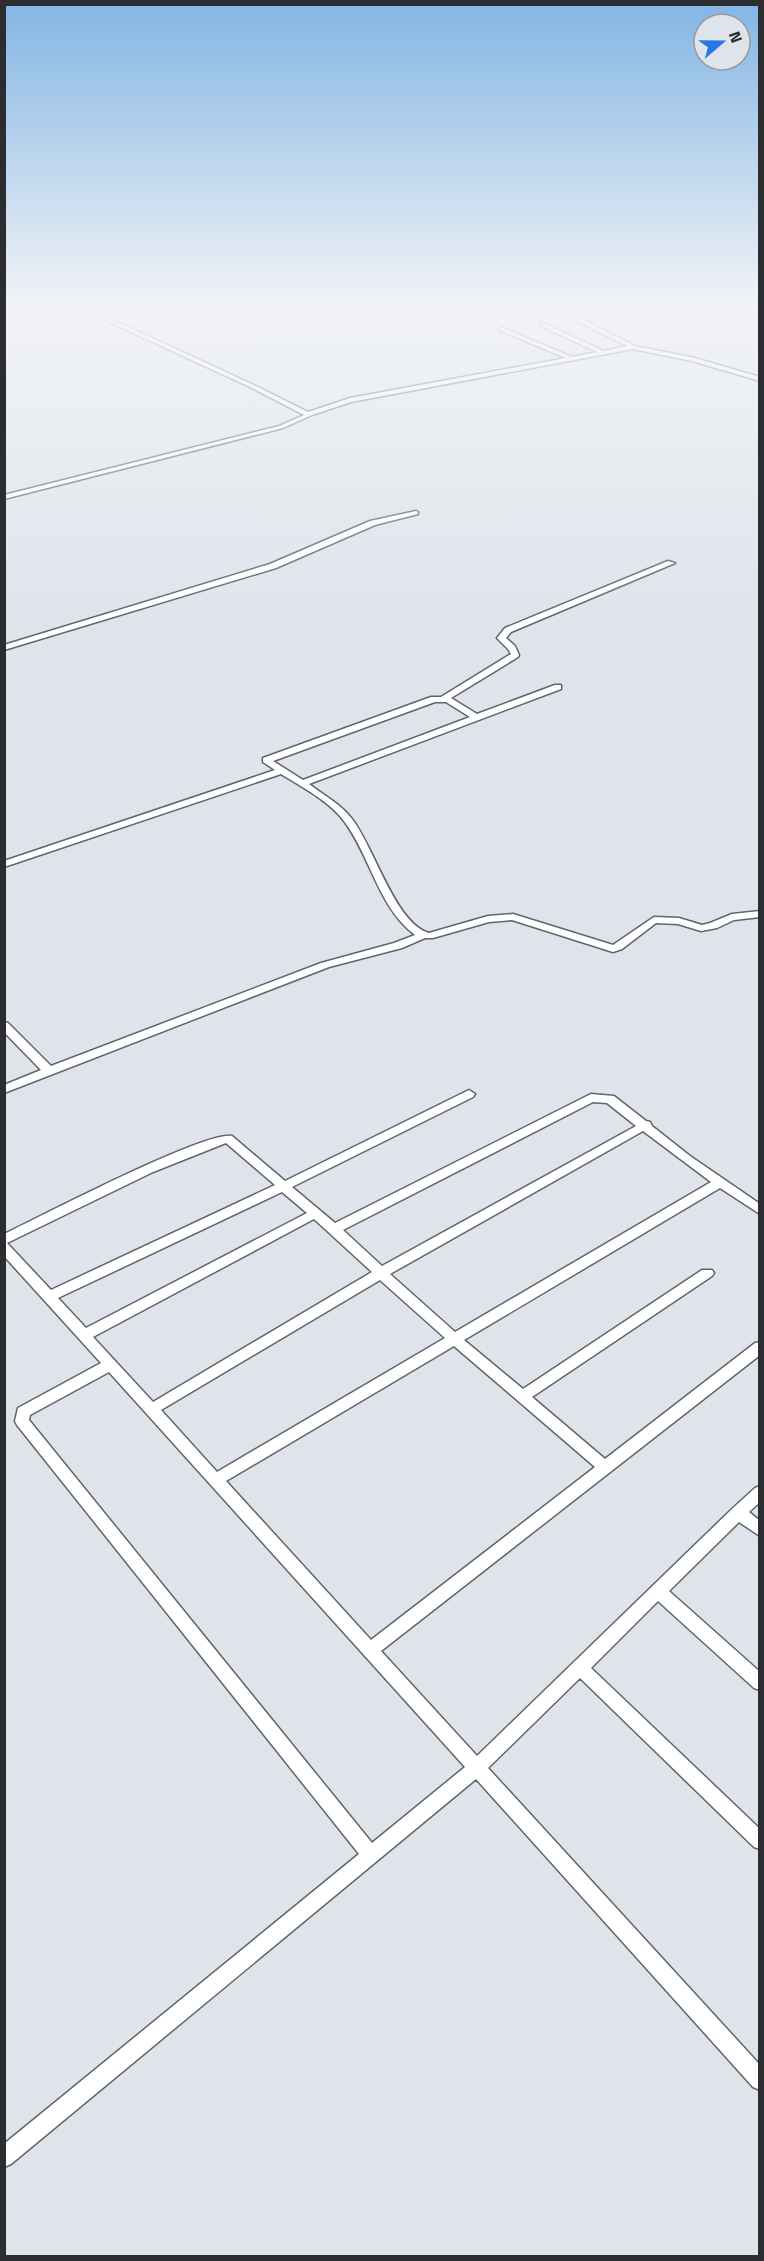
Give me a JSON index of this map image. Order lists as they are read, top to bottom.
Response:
{
  "north": "right"
}
